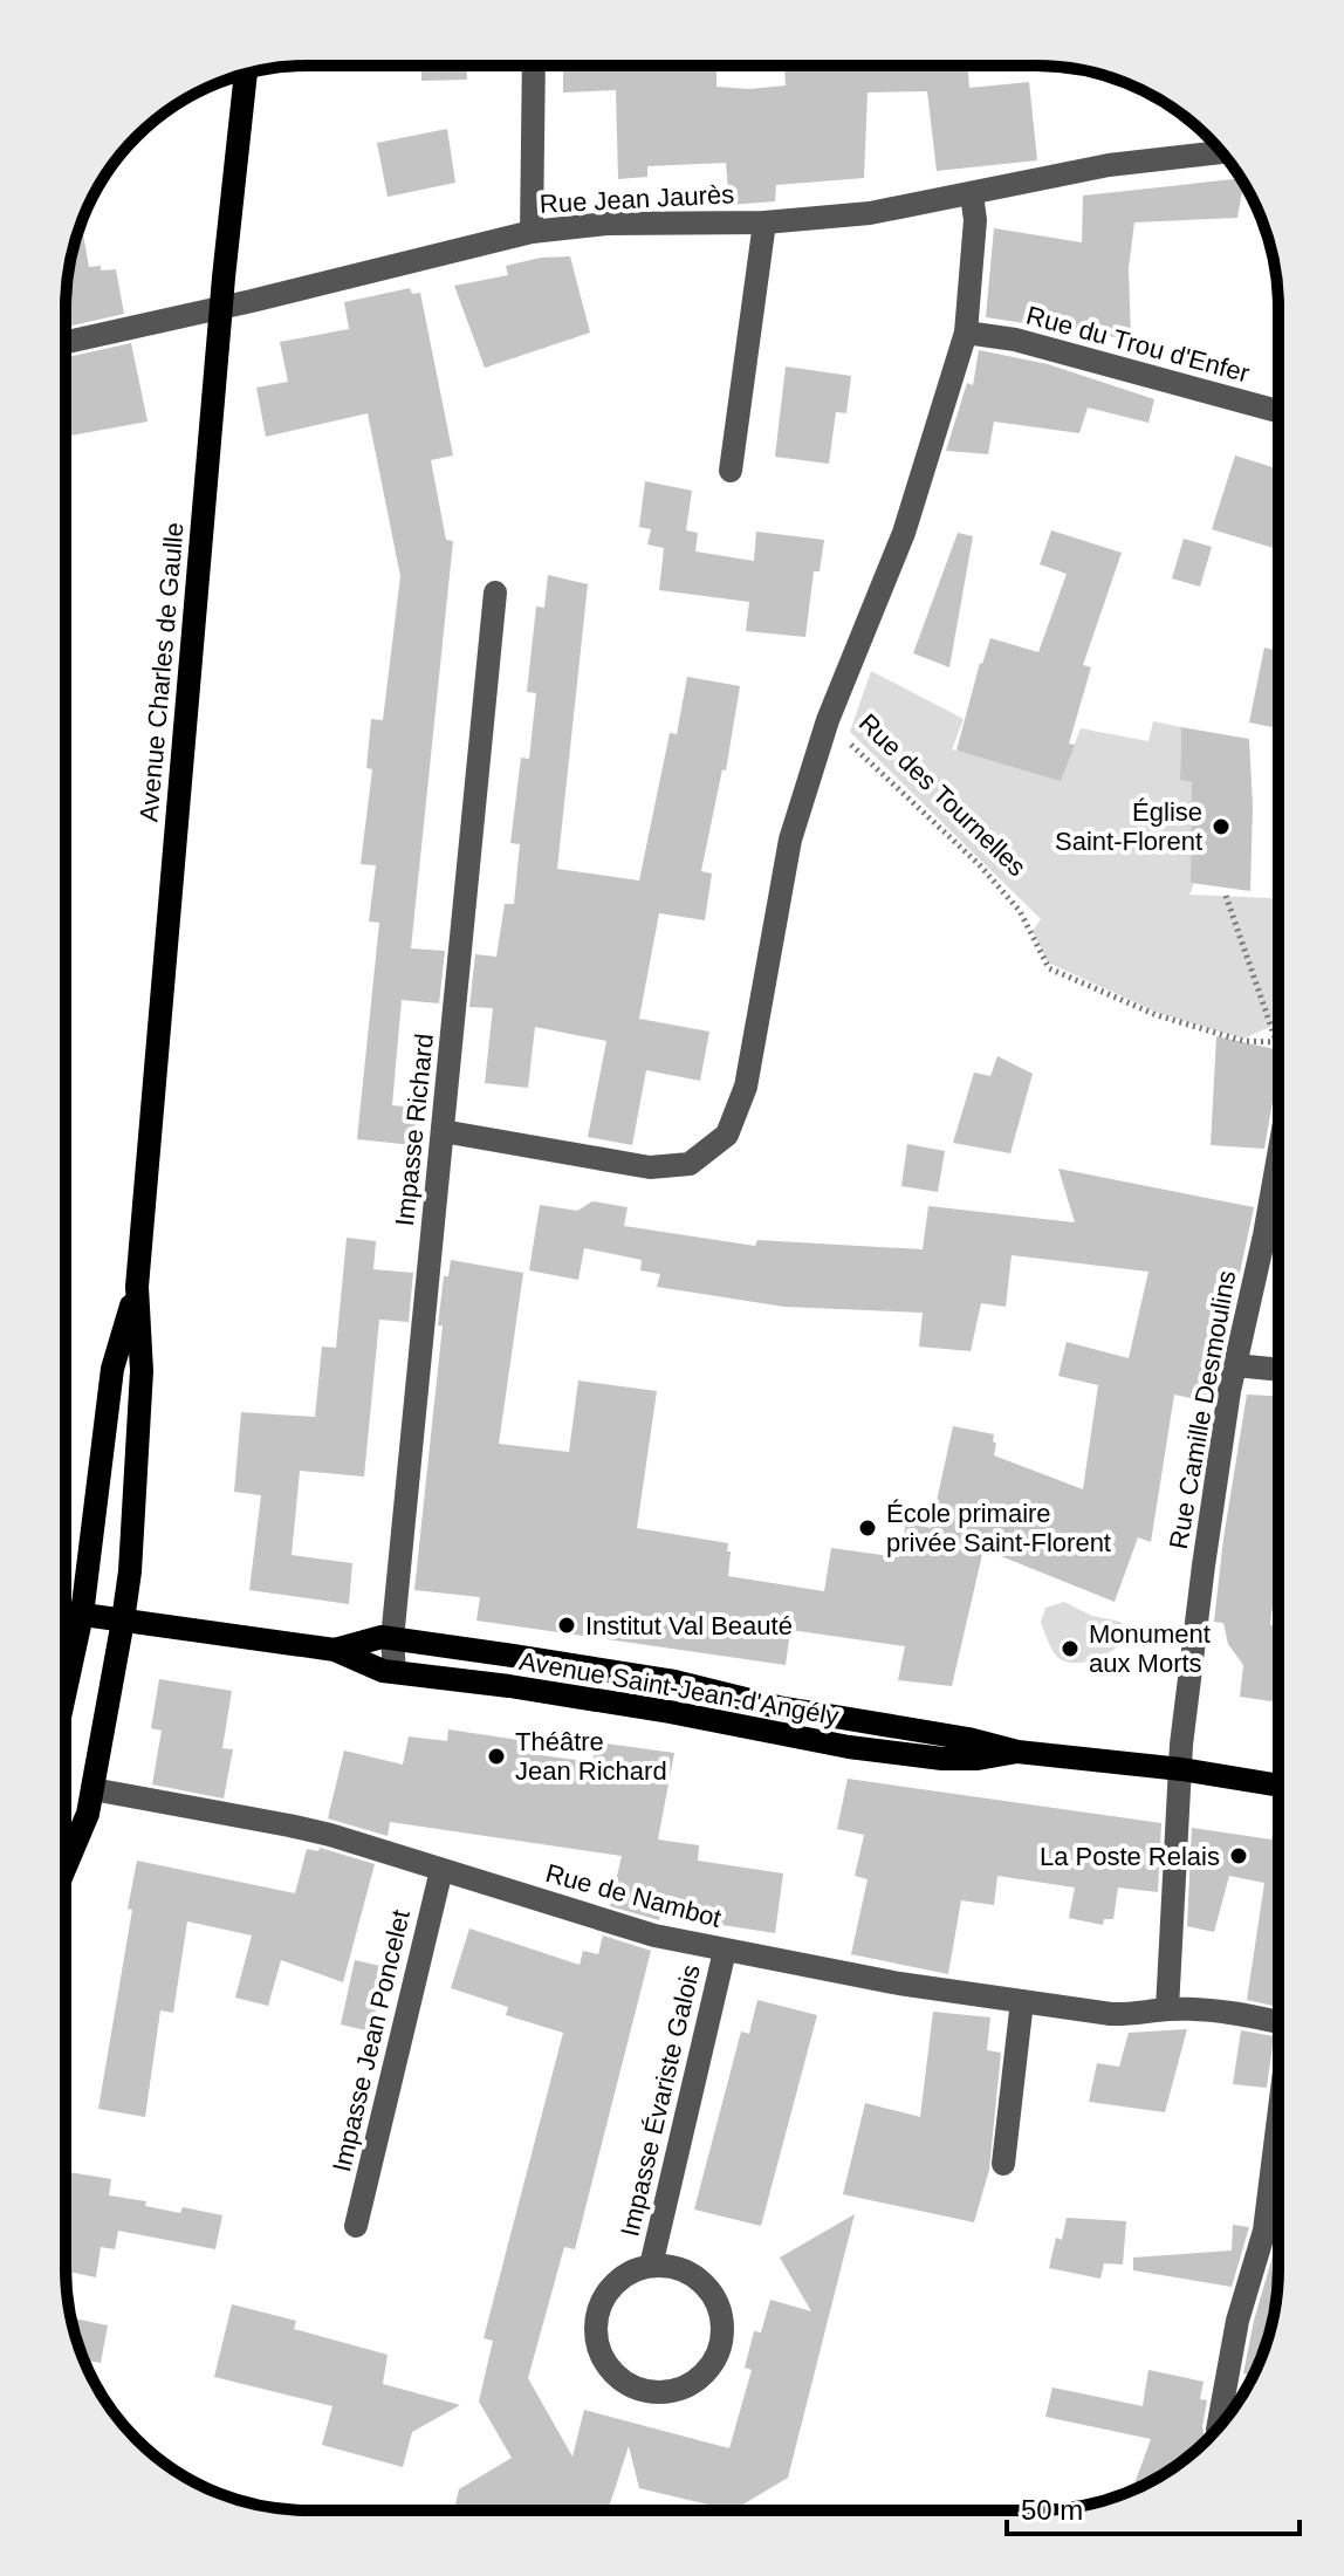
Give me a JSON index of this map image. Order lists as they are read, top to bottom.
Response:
{
  "streets": {
    "main road": ["Avenue Charles de Gaulle", "Avenue Saint-Jean-d'Angély"],
    "street": [
      "Rue Jean Jaurès",
      "Rue du Trou d'Enfer",
      "Rue des Tournelles",
      "Impasse Richard",
      "Rue Camille Desmoulins",
      "Rue de Nambot",
      "Impasse Jean Poncelet",
      "Impasse Évariste Galois"
    ]
  },
  "crossings": [
    ["Rue Jean Jaurès", "Rue des Tournelles"],
    ["Rue du Trou d'Enfer", "Rue des Tournelles"],
    ["Avenue Charles de Gaulle", "Avenue Saint-Jean-d'Angély"],
    ["Avenue Charles de Gaulle", "Rue de Nambot"],
    ["Impasse Richard", "Avenue Saint-Jean-d'Angély"],
    ["Rue Camille Desmoulins", "Avenue Saint-Jean-d'Angély"],
    ["Rue de Nambot", "Impasse Jean Poncelet"],
    ["Rue de Nambot", "Impasse Évariste Galois"]
  ],
  "places": [
    "Église Saint-Florent",
    "École primaire privée Saint-Florent",
    "Institut Val Beauté",
    "Monument aux Morts",
    "Théâtre Jean Richard",
    "La Poste Relais"
  ],
  "scale_bar": "50 m"
}
